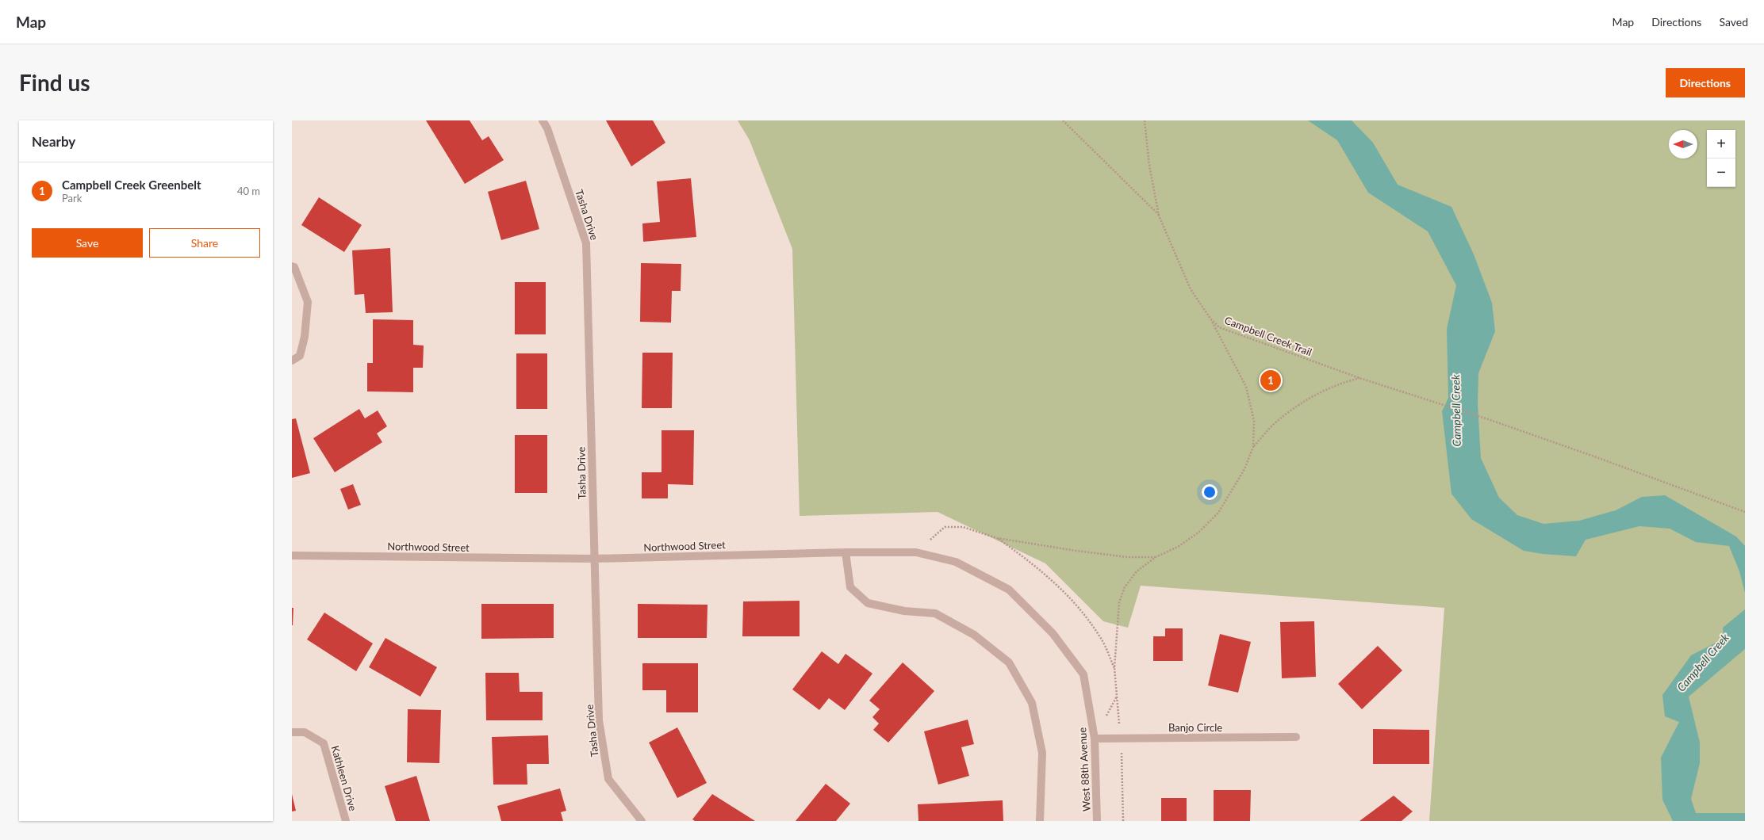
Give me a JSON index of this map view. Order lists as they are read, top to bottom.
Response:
{
  "streets": {
    "street": [
      "Tasha Drive",
      "Northwood Street",
      "Banjo Circle",
      "West 88th Avenue",
      "Kathleen Drive"
    ],
    "path": ["Campbell Creek Trail"]
  },
  "crossings": [
    ["Tasha Drive", "Northwood Street"],
    ["Northwood Street", "West 88th Avenue"],
    ["Banjo Circle", "West 88th Avenue"]
  ],
  "water": ["Campbell Creek"],
  "north": "left",
  "page": {
    "header": "Map",
    "nav": ["Map", "Directions", "Saved"],
    "buttons": [
      "Directions",
      ["Save", "Share"]
    ],
    "title": "Find us",
    "heading": "Nearby",
    "map_buttons": ["+", "−"],
    "list": [
      {
        "mark": "1",
        "name": "Campbell Creek Greenbelt",
        "note": "Park",
        "value": "40 m"
      }
    ],
    "pins": "1"
  }
}
